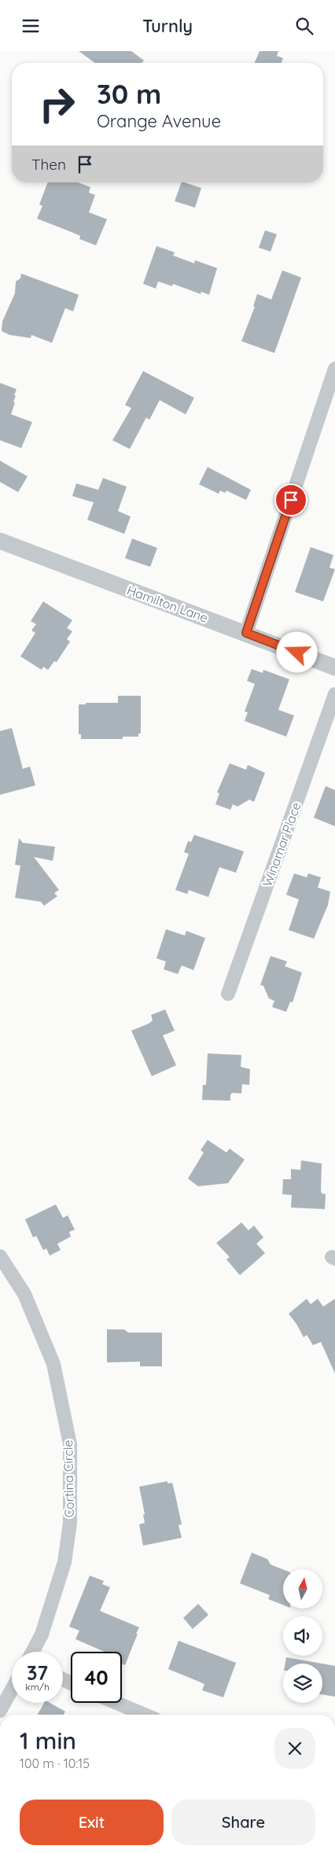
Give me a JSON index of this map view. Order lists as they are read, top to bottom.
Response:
{
  "streets": {
    "street": ["Hamilton Lane", "Winamar Place", "Cortina Circle"]
  },
  "north": "top",
  "page": {
    "header": "Turnly",
    "turn": ["30 m", "Orange Avenue"],
    "then": "Then",
    "speed": "37 km/h",
    "limit": "40",
    "heading": ["1 min", "100 m · 10:15"],
    "buttons": ["Exit", "Share"]
  }
}
